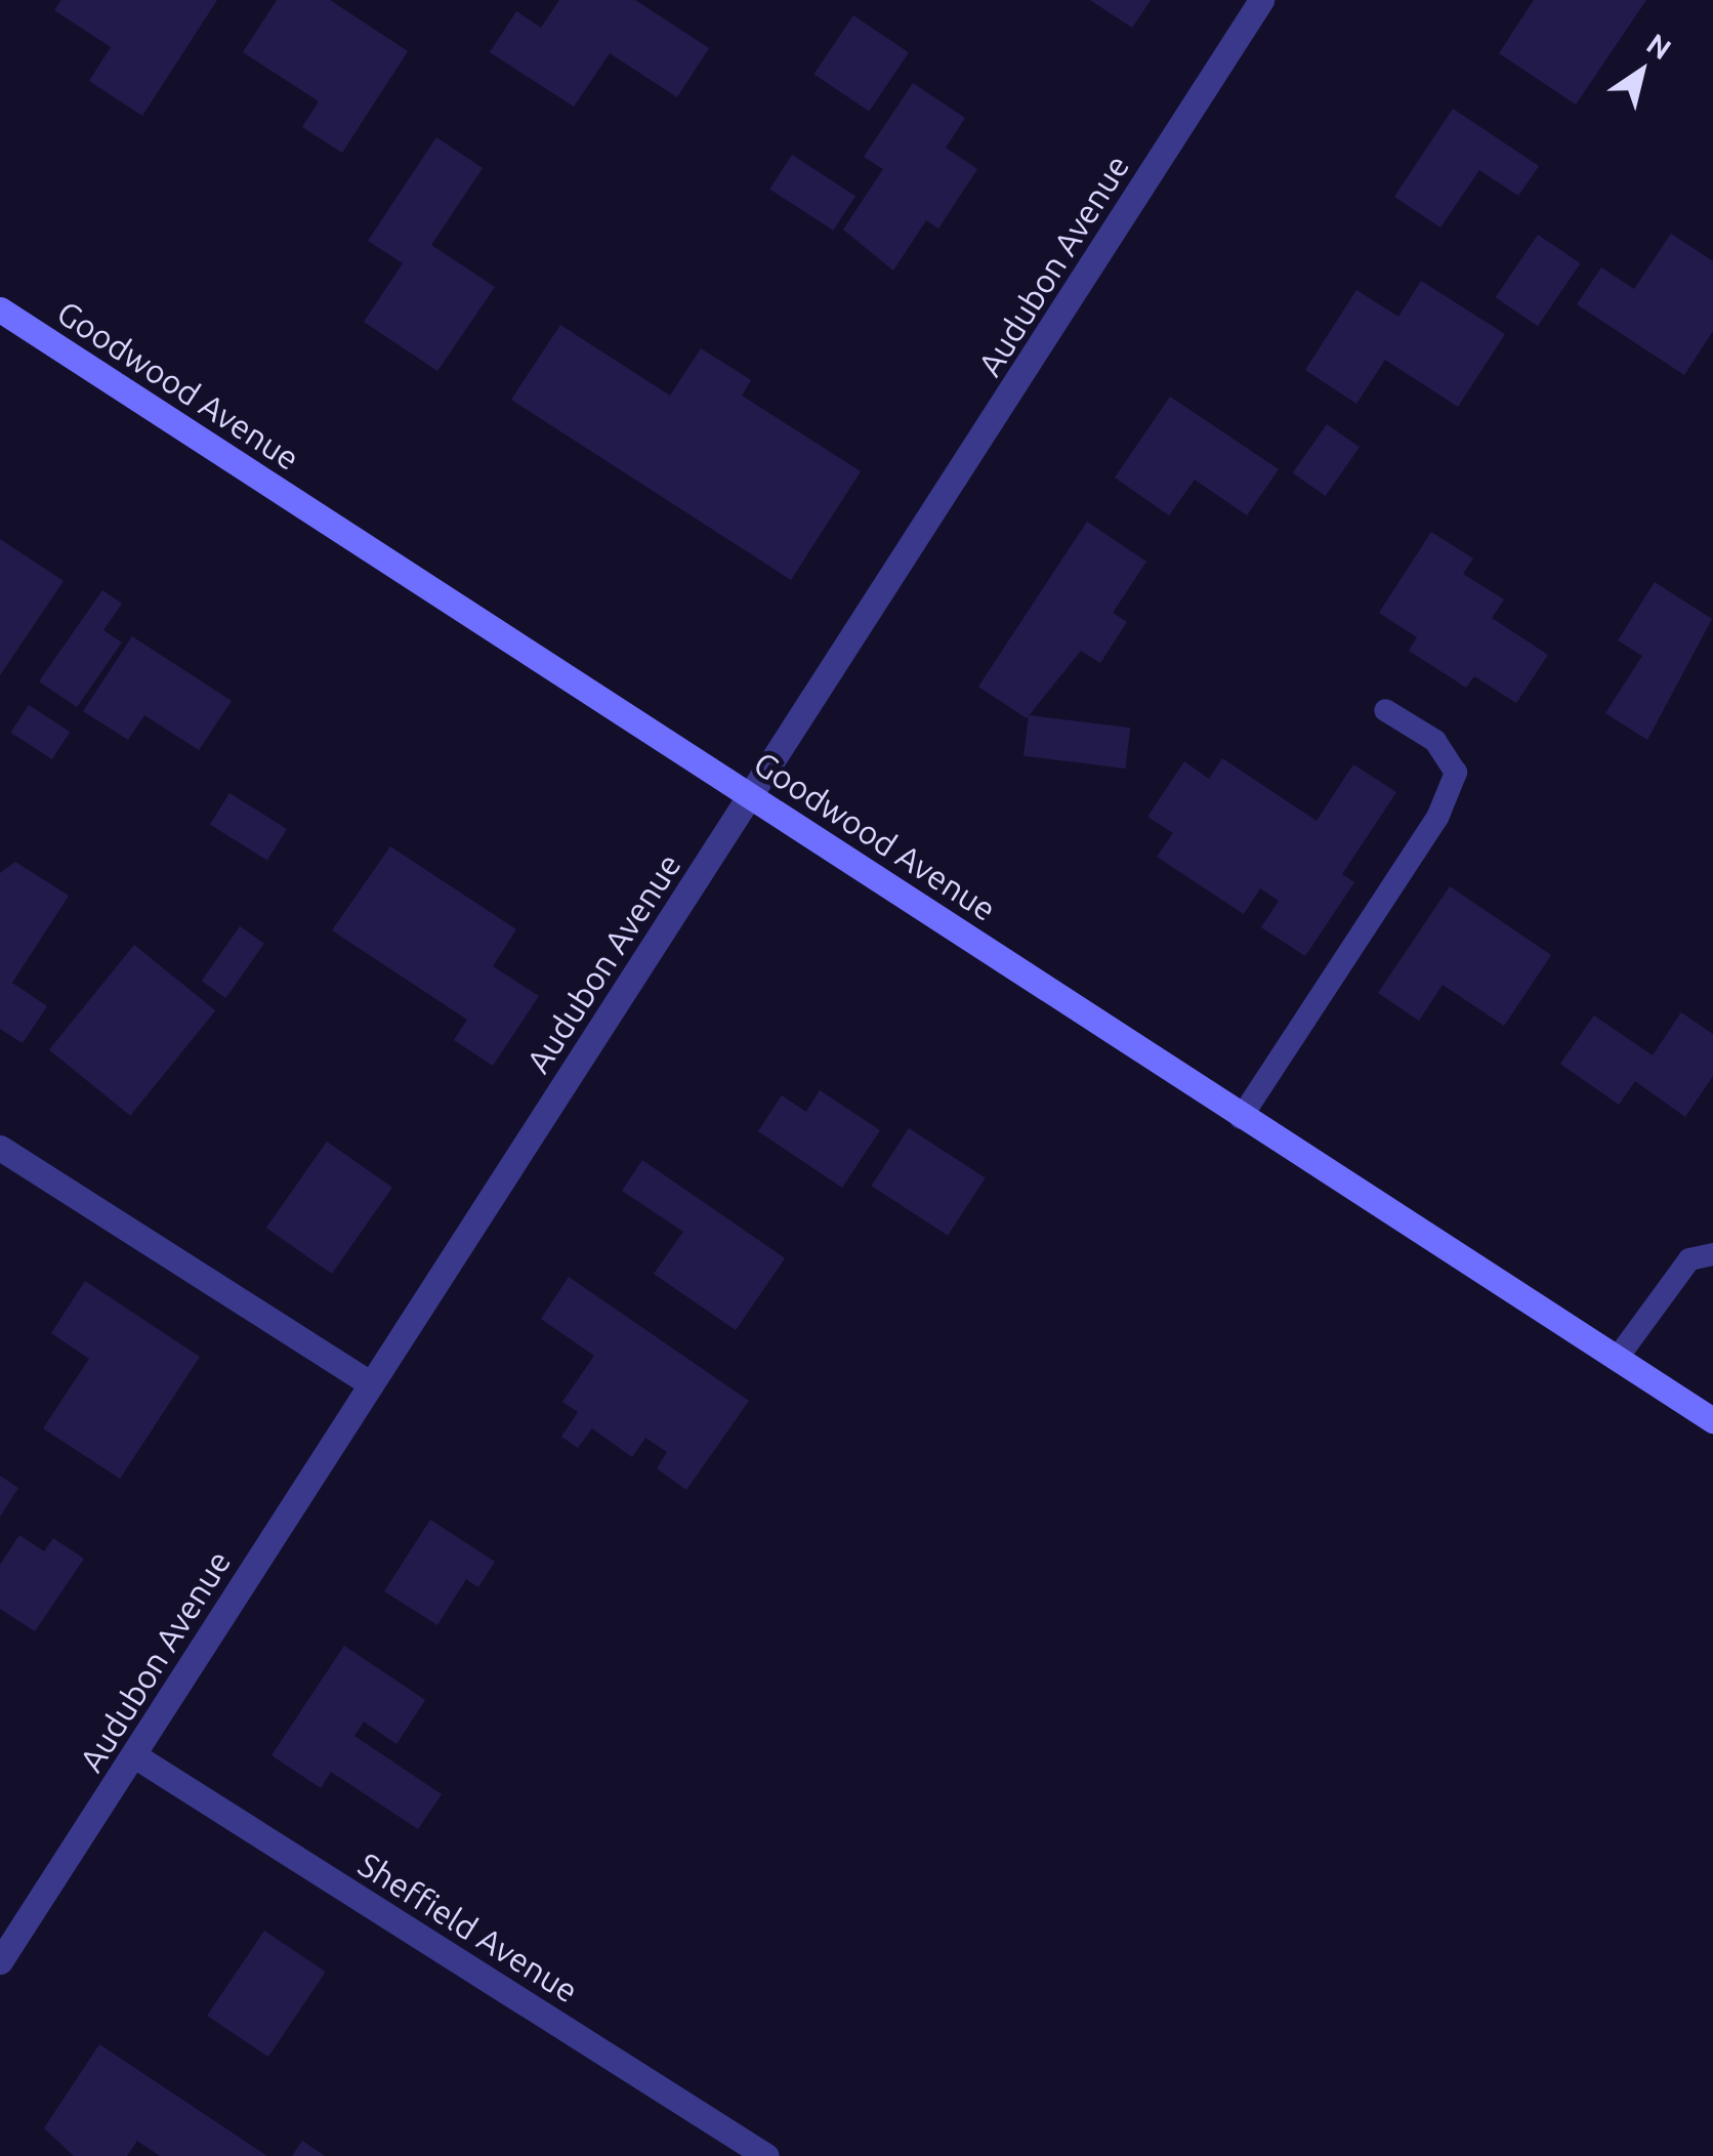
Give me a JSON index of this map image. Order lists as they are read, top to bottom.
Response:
{
  "streets": {
    "street": ["Audubon Avenue", "Goodwood Avenue", "Sheffield Avenue"]
  },
  "crossings": [
    ["Audubon Avenue", "Goodwood Avenue"],
    ["Audubon Avenue", "Sheffield Avenue"]
  ],
  "north": "top right"
}
